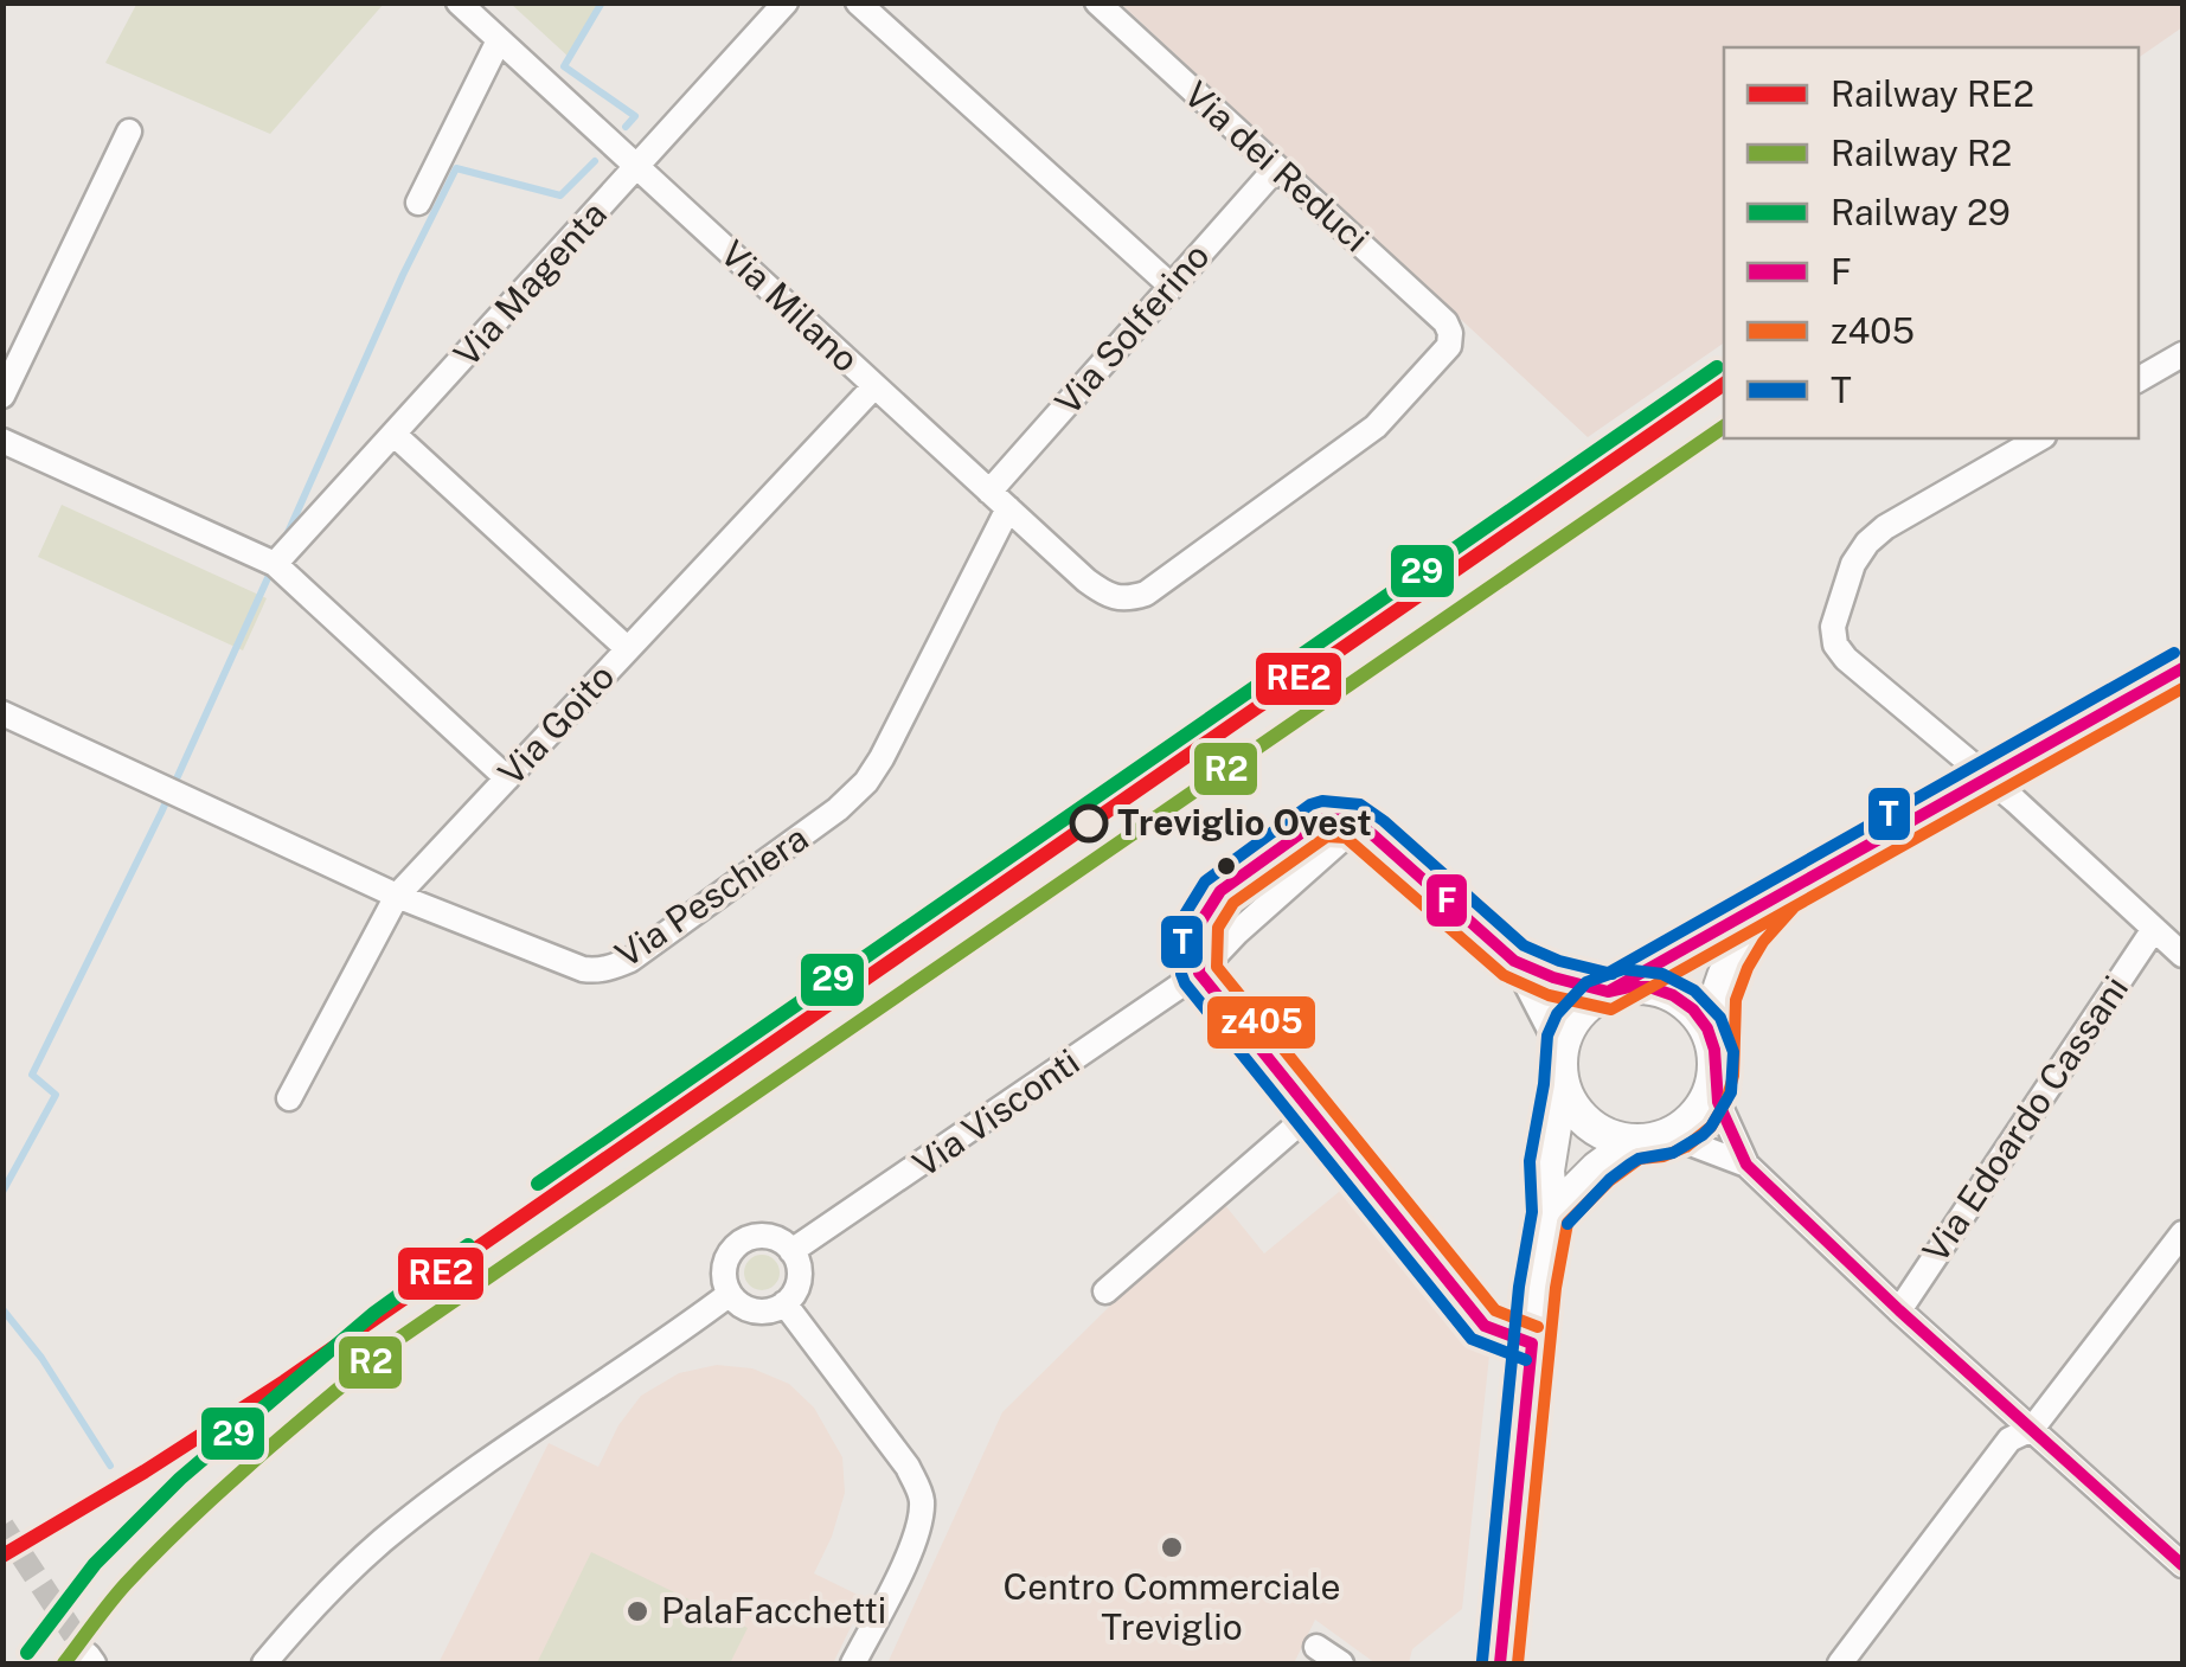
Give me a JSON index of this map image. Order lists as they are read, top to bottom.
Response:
{
  "streets": {
    "street": [
      "Via dei Reduci",
      "Via Magenta",
      "Via Milano",
      "Via Solferino",
      "Via Goito",
      "Via Peschiera",
      "Via Visconti",
      "Via Edoardo Cassani"
    ]
  },
  "crossings": [
    ["Via dei Reduci", "Via Milano"],
    ["Via dei Reduci", "Via Solferino"],
    ["Via Magenta", "Via Milano"],
    ["Via Milano", "Via Solferino"],
    ["Via Milano", "Via Goito"],
    ["Via Milano", "Via Peschiera"],
    ["Via Goito", "Via Peschiera"]
  ],
  "places": ["Treviglio Ovest", "Centro Commerciale Treviglio", "PalaFacchetti"],
  "lines": [
    "rail line 29",
    "rail line RE2",
    "rail line R2",
    "transit line T",
    "transit line F",
    "transit line z405"
  ],
  "legend": [
    "Railway RE2",
    "Railway R2",
    "Railway 29",
    "F",
    "z405",
    "T"
  ]
}
